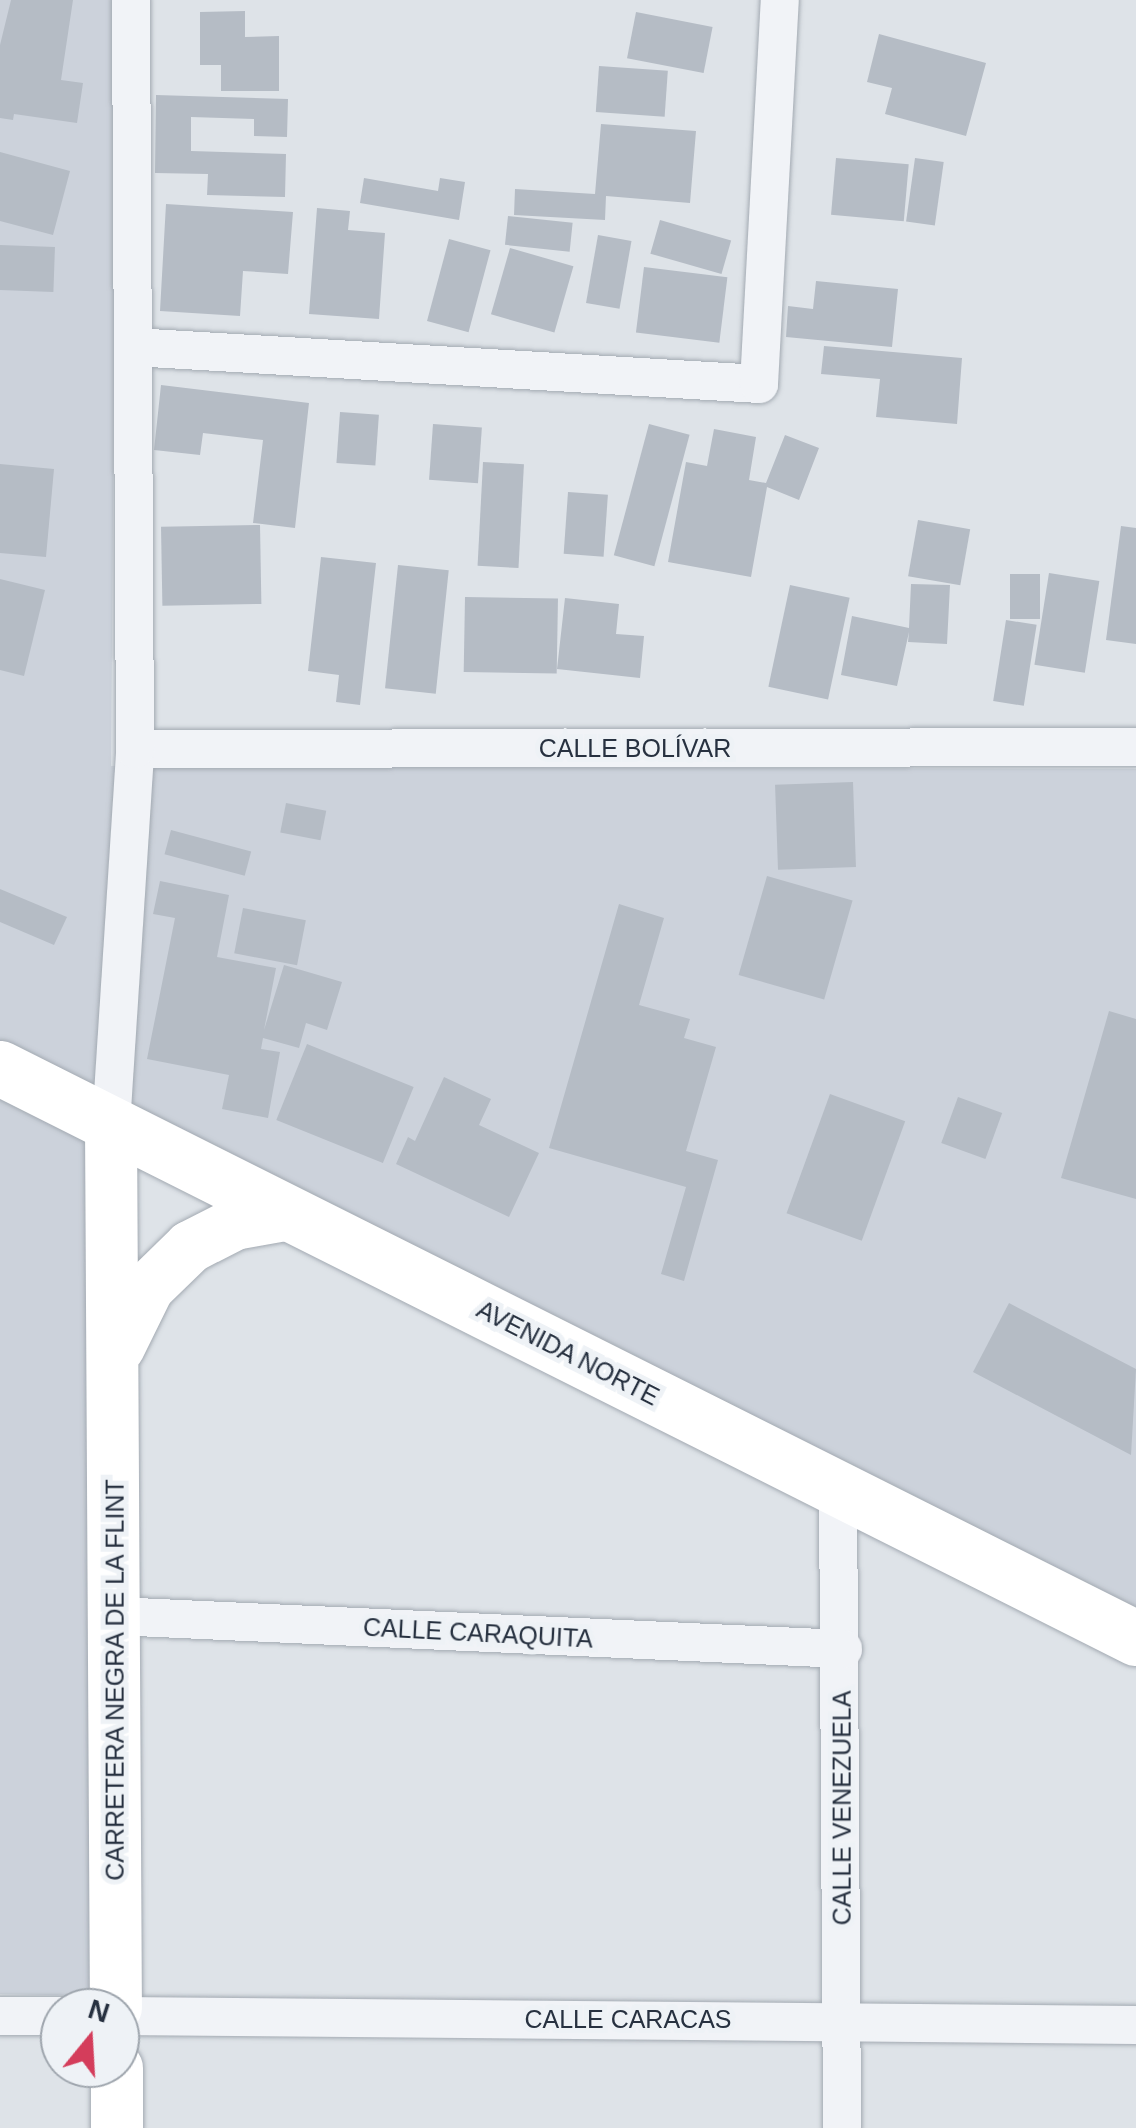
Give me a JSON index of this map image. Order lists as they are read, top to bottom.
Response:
{
  "streets": {
    "highway": ["AVENIDA NORTE"],
    "main road": ["CARRETERA NEGRA DE LA FLINT"],
    "street": [
      "CALLE BOLÍVAR",
      "CALLE CARAQUITA",
      "CALLE VENEZUELA",
      "CALLE CARACAS"
    ]
  },
  "crossings": [
    ["AVENIDA NORTE", "CARRETERA NEGRA DE LA FLINT"],
    ["AVENIDA NORTE", "CALLE VENEZUELA"],
    ["CALLE CARAQUITA", "CARRETERA NEGRA DE LA FLINT"],
    ["CALLE CARAQUITA", "CALLE VENEZUELA"],
    ["CALLE VENEZUELA", "CALLE CARACAS"]
  ],
  "north": "top"
}
